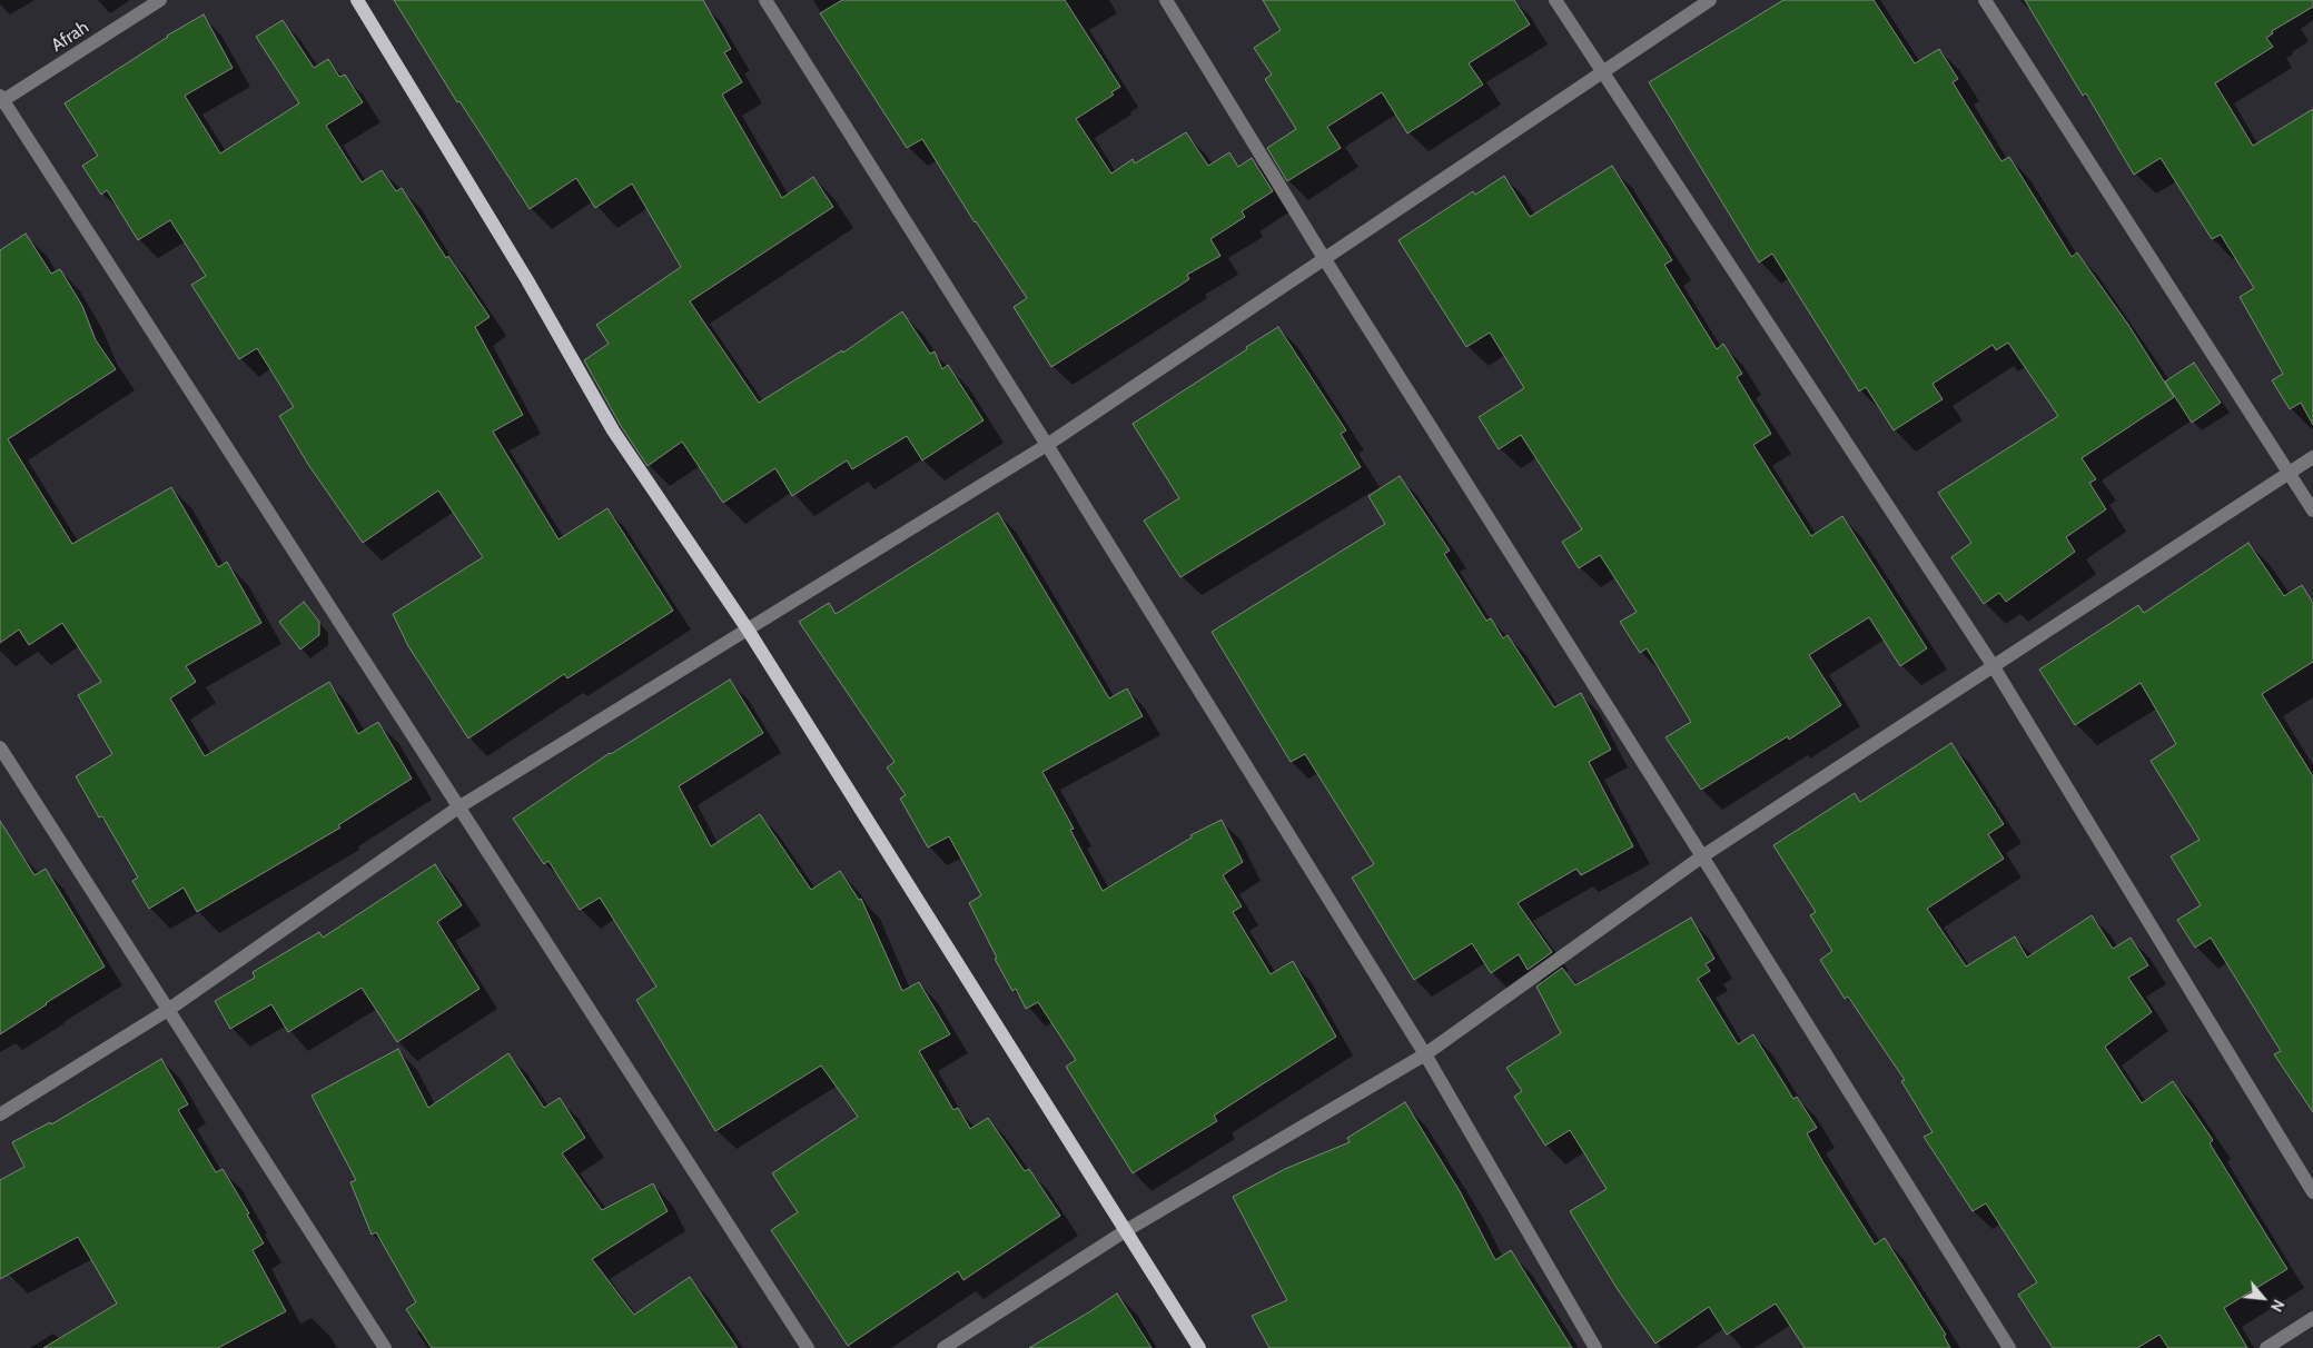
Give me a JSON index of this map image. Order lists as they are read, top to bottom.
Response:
{
  "streets": {
    "street": ["Afrah"]
  },
  "north": "bottom right"
}
